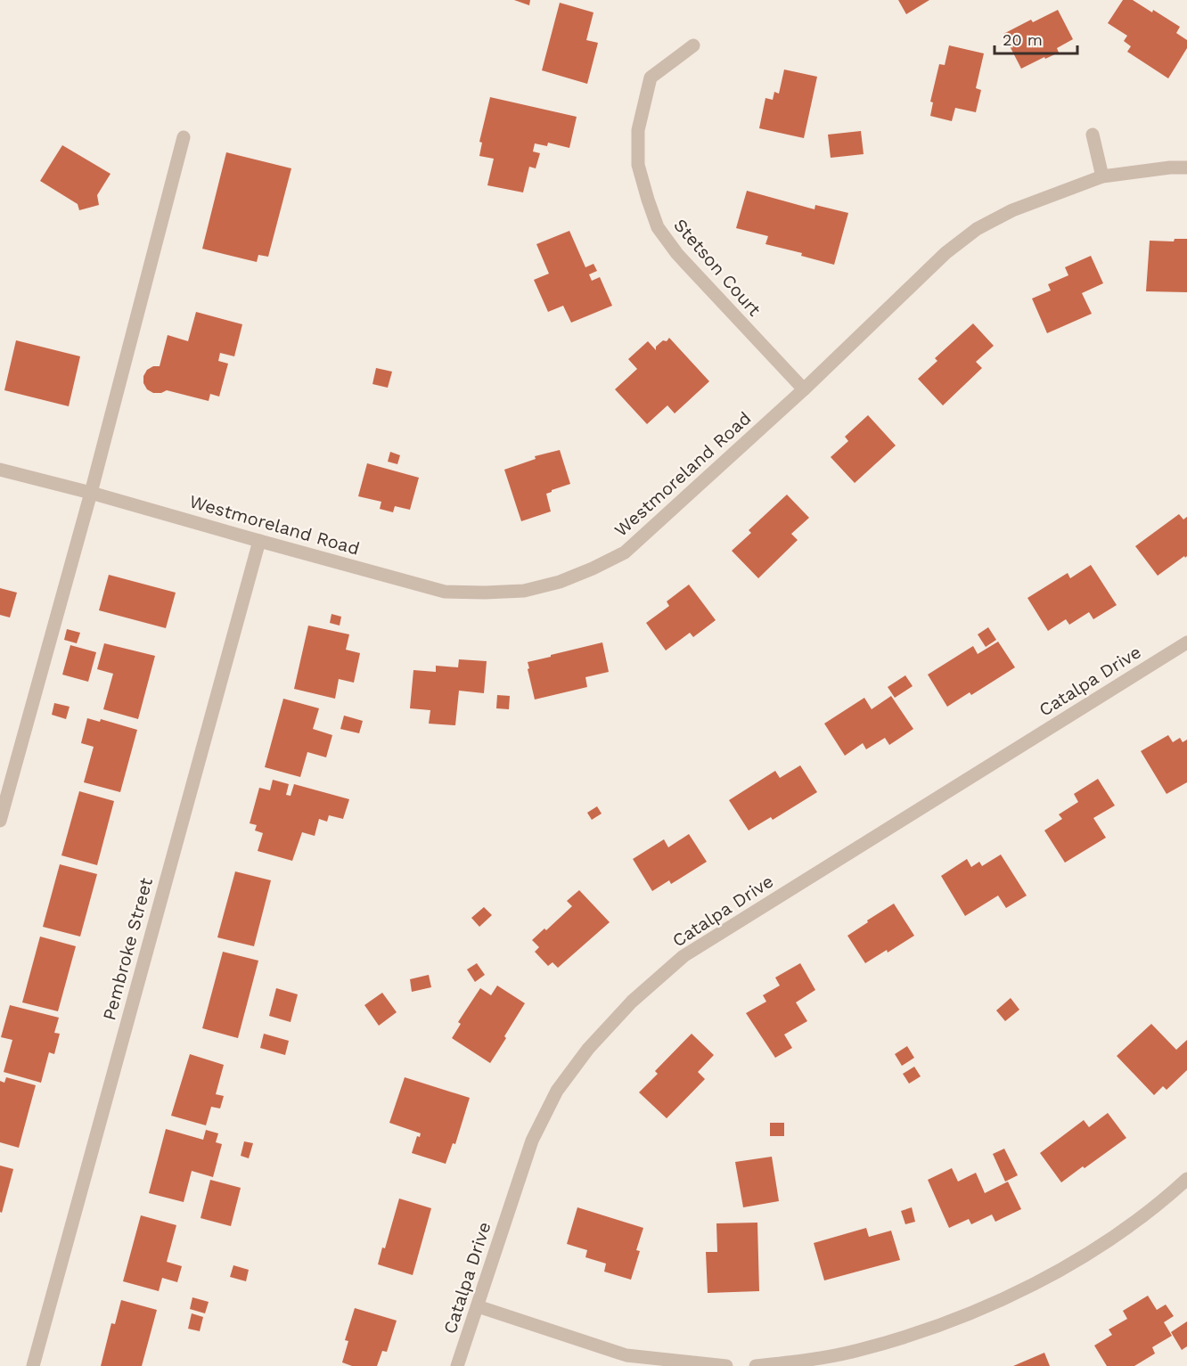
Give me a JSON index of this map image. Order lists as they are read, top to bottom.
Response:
{
  "streets": {
    "street": [
      "Stetson Court",
      "Westmoreland Road",
      "Catalpa Drive",
      "Pembroke Street"
    ]
  },
  "crossings": [
    ["Stetson Court", "Westmoreland Road"],
    ["Westmoreland Road", "Pembroke Street"]
  ],
  "scale_bar": "20 m"
}
